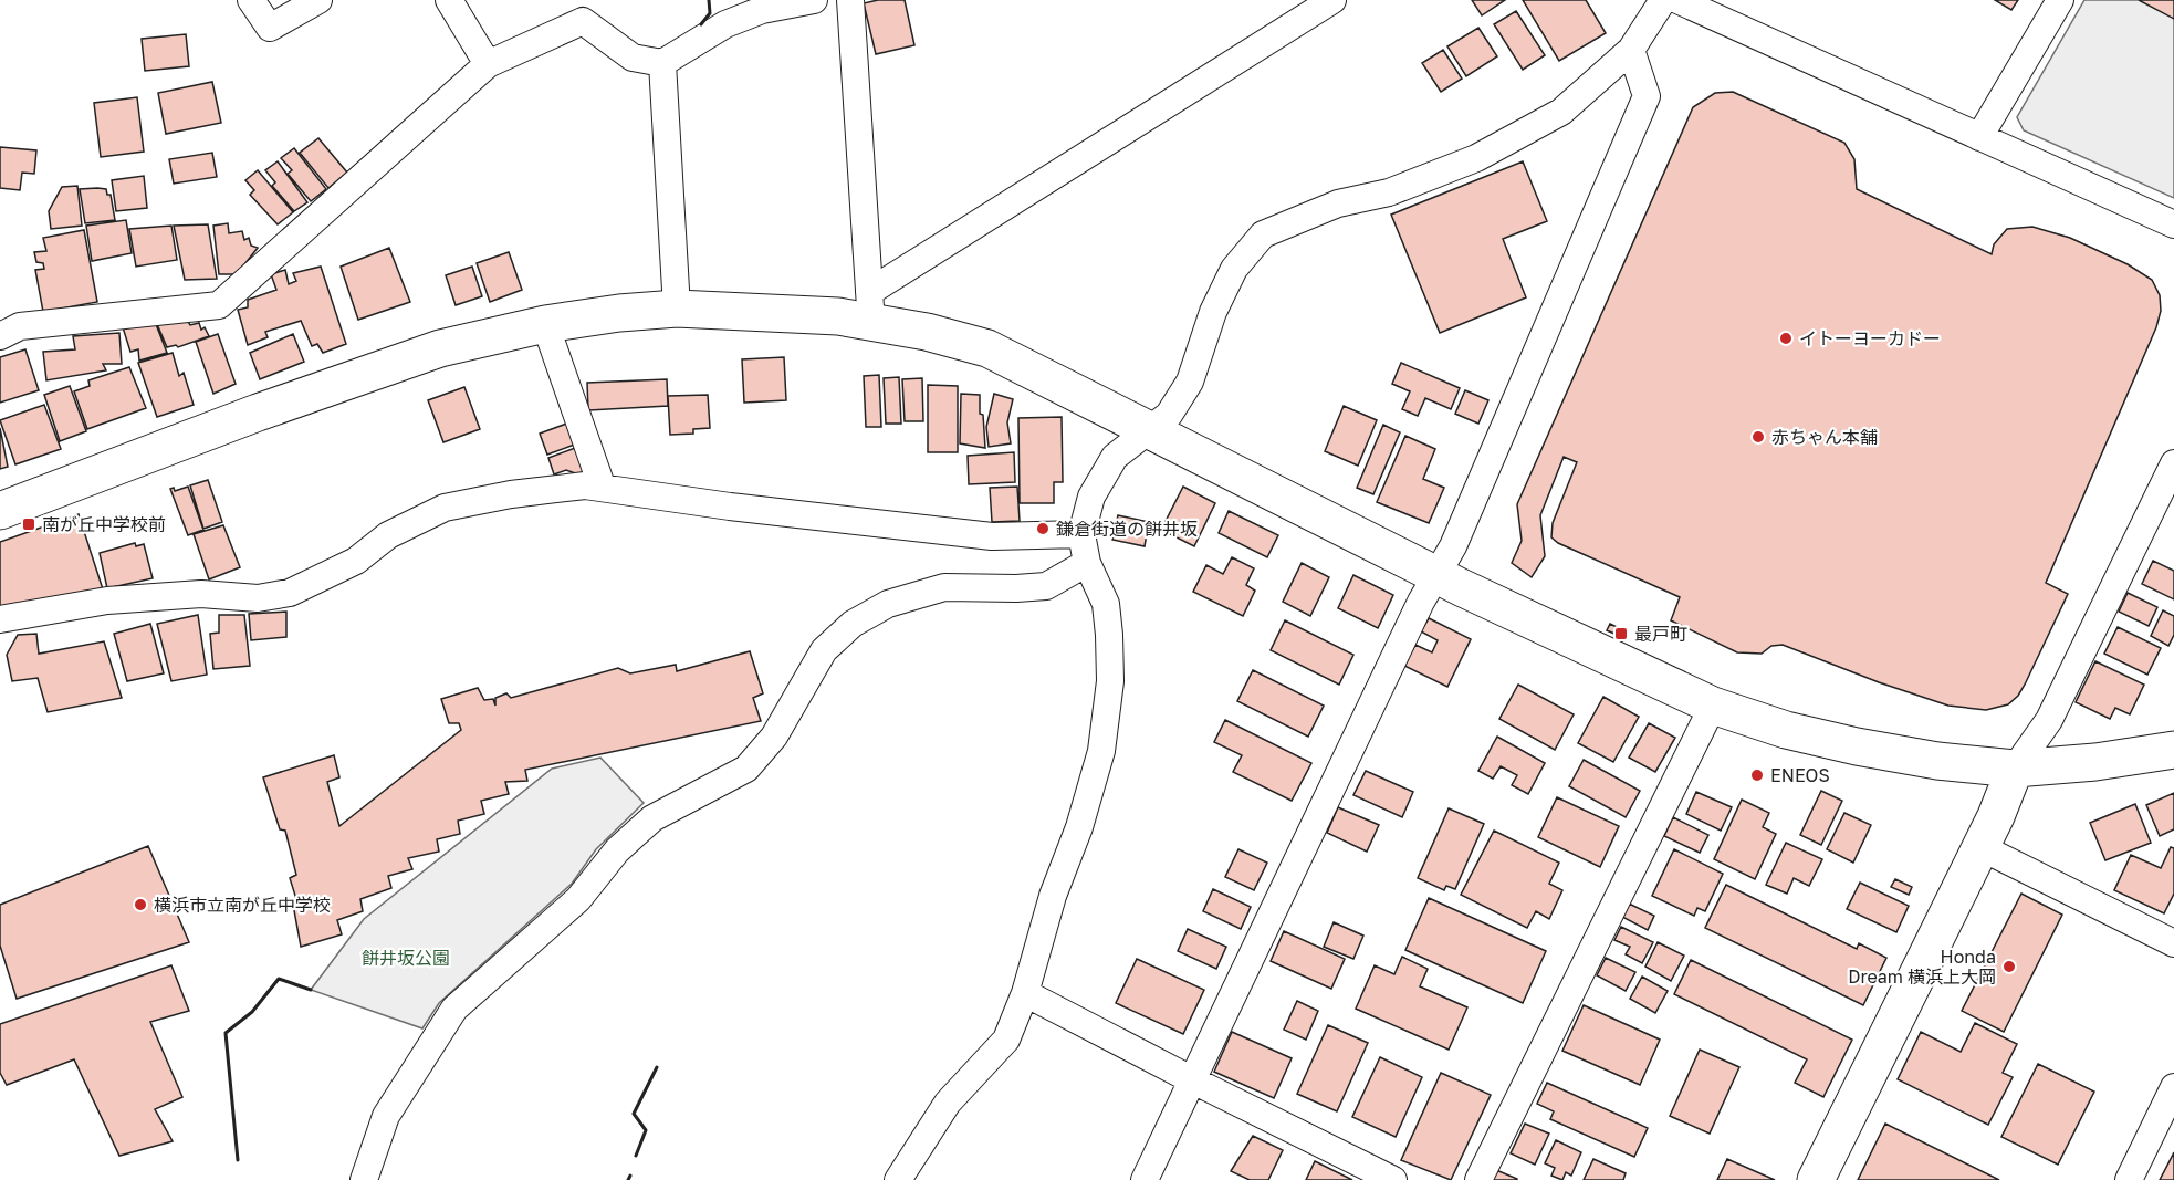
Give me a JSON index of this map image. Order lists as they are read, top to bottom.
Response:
{
  "parks": ["餅井坂公園"],
  "places": {
    "other": [
      "イトーヨーカドー",
      "赤ちゃん本舗",
      "鎌倉街道の餅井坂",
      "ENEOS",
      "横浜市立南が丘中学校",
      "Honda Dream 横浜上大岡"
    ],
    "transit": ["南が丘中学校前", "最戸町"]
  }
}
